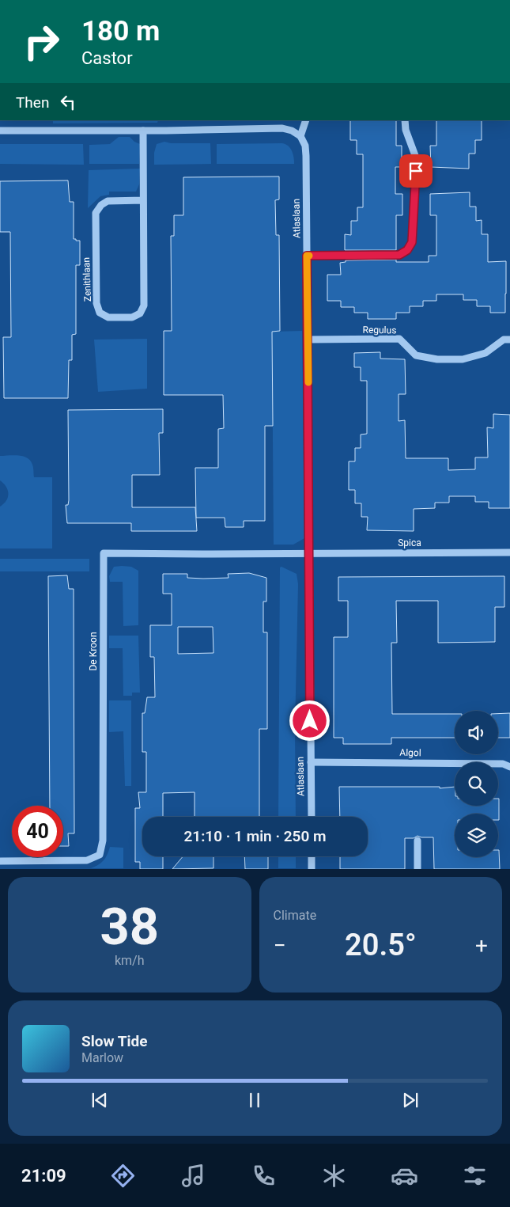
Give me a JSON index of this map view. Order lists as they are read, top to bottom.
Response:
{
  "streets": {
    "street": [
      "Atlaslaan",
      "Zenithlaan",
      "Regulus",
      "Spica",
      "De Kroon",
      "Algol"
    ]
  },
  "crossings": [
    ["Atlaslaan", "Regulus"],
    ["Atlaslaan", "Spica"],
    ["Atlaslaan", "De Kroon"],
    ["Atlaslaan", "Algol"],
    ["Spica", "De Kroon"]
  ],
  "page": {
    "turn": ["180 m", "Castor"],
    "then": "Then",
    "limit": "40",
    "trip": "21:10 · 1 min · 250 m",
    "tile": [
      ["38", "km/h"],
      "Climate"
    ],
    "heat": ["−", "20.5°", "+"],
    "song": ["Slow Tide", "Marlow"],
    "tabs": "21:09"
  }
}
